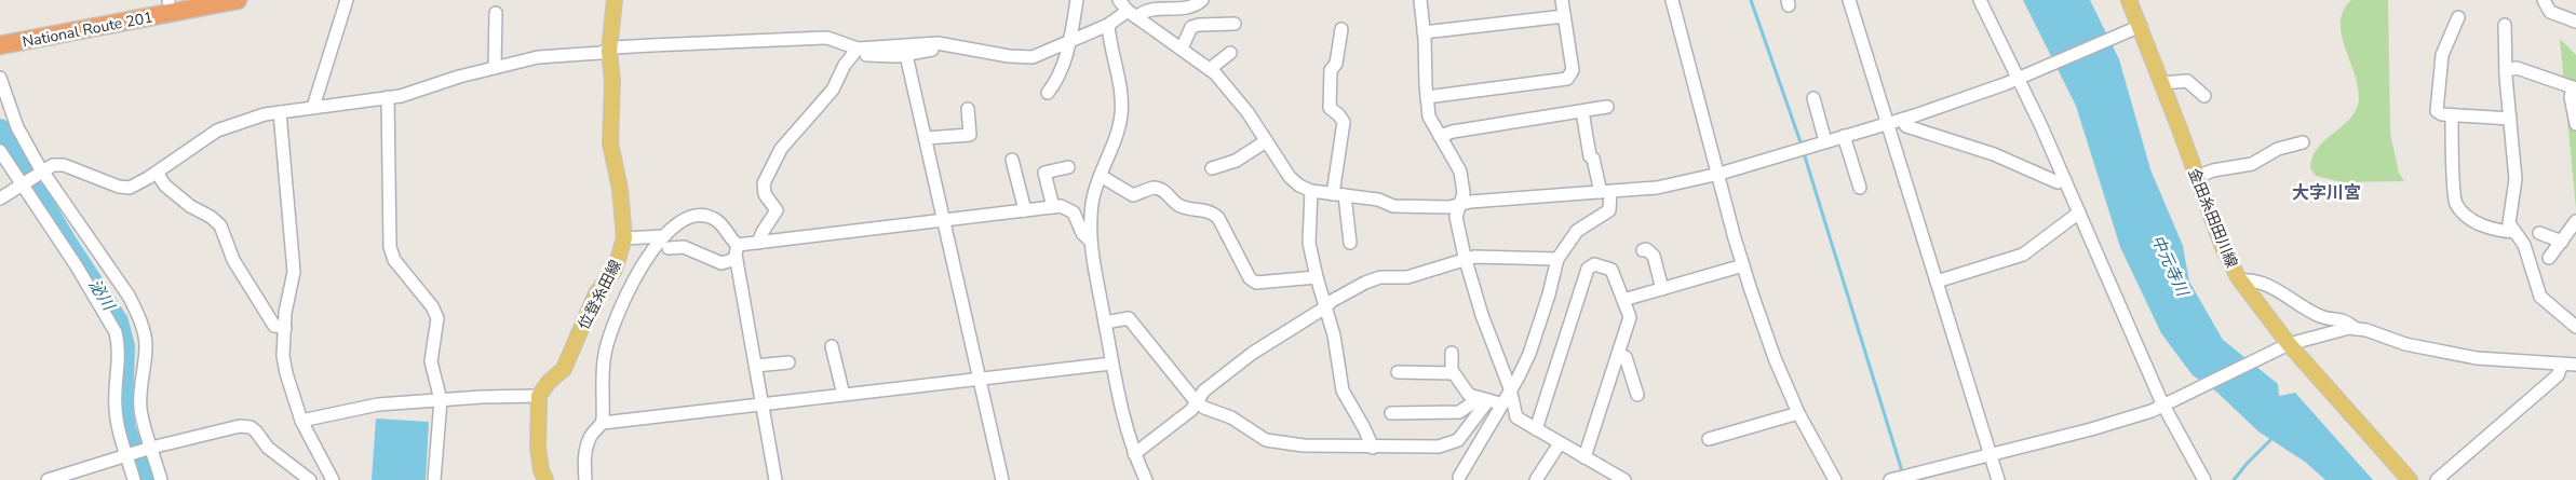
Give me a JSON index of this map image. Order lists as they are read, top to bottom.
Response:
{
  "streets": {
    "highway": ["National Route 201"],
    "main road": ["金田糸田田川線", "位登糸田線"]
  },
  "districts": ["大字川宮"],
  "water": ["中元寺川", "泌川"]
}
